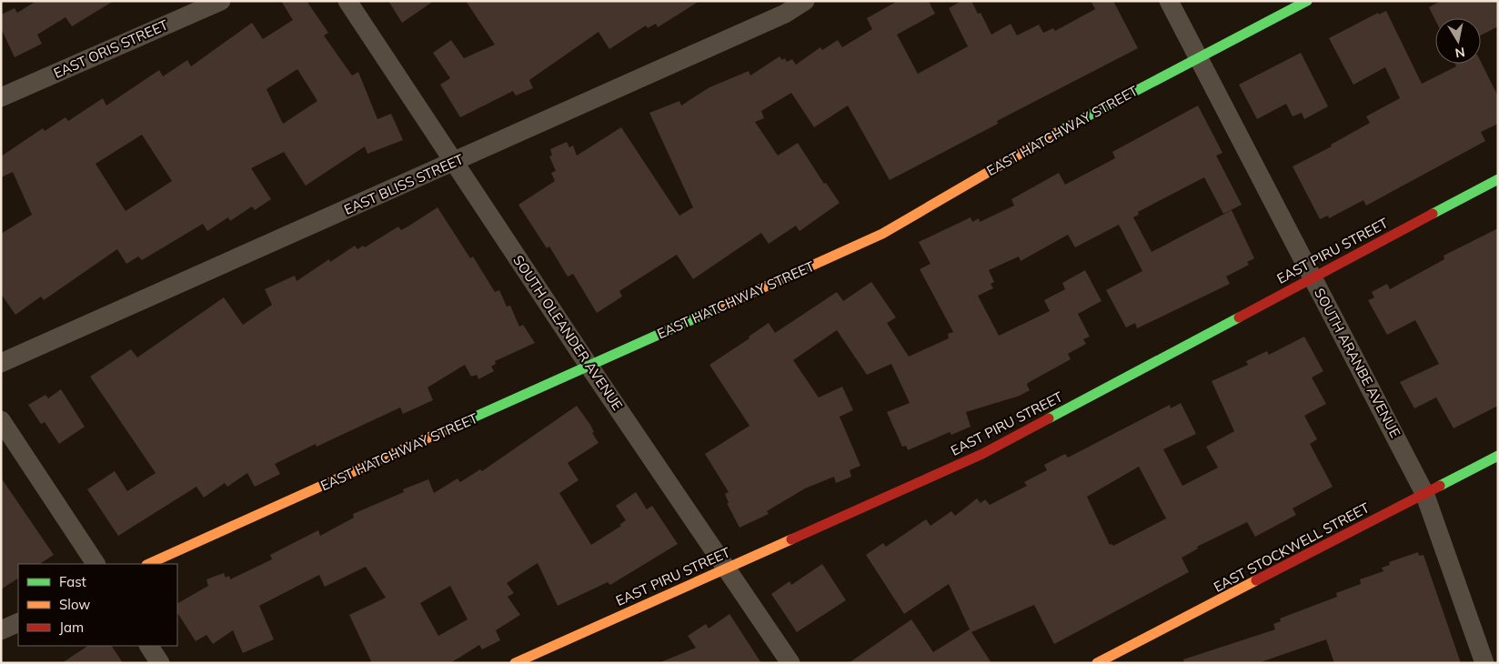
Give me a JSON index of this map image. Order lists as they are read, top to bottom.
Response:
{
  "streets": {
    "street": [
      "EAST ORIS STREET",
      "EAST HATCHWAY STREET",
      "EAST BLISS STREET",
      "EAST PIRU STREET",
      "SOUTH OLEANDER AVENUE",
      "SOUTH ARANBE AVENUE",
      "EAST STOCKWELL STREET"
    ]
  },
  "crossings": [
    ["EAST HATCHWAY STREET", "SOUTH OLEANDER AVENUE"],
    ["EAST HATCHWAY STREET", "SOUTH ARANBE AVENUE"],
    ["EAST BLISS STREET", "SOUTH OLEANDER AVENUE"],
    ["EAST PIRU STREET", "SOUTH OLEANDER AVENUE"],
    ["EAST PIRU STREET", "SOUTH ARANBE AVENUE"],
    ["SOUTH ARANBE AVENUE", "EAST STOCKWELL STREET"]
  ],
  "legend": ["Fast", "Slow", "Jam"],
  "north": "bottom"
}
